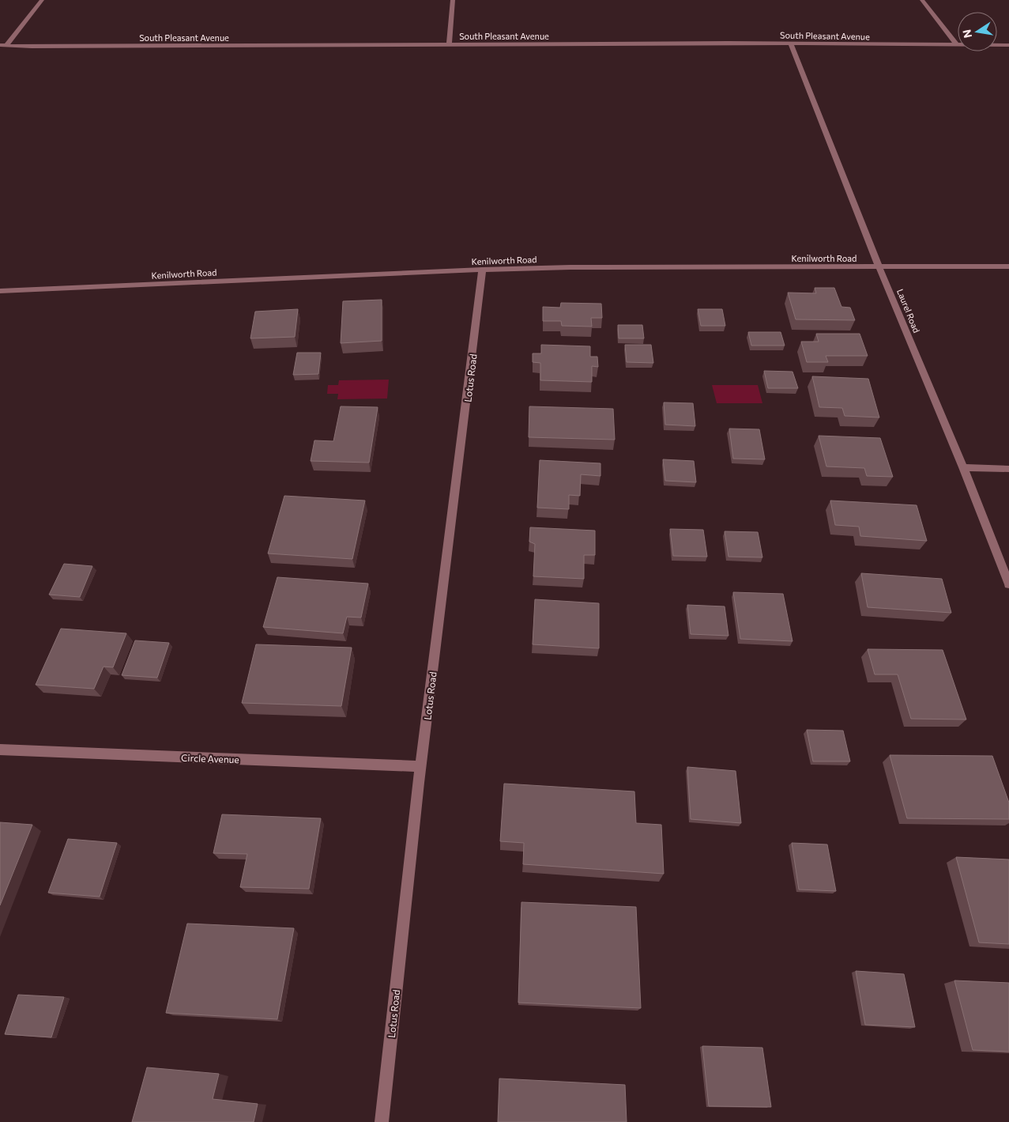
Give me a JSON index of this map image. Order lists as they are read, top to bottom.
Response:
{
  "streets": {
    "street": [
      "South Pleasant Avenue",
      "Kenilworth Road",
      "Laurel Road",
      "Lotus Road",
      "Circle Avenue"
    ]
  },
  "crossings": [
    ["South Pleasant Avenue", "Laurel Road"],
    ["Kenilworth Road", "Laurel Road"],
    ["Kenilworth Road", "Lotus Road"],
    ["Lotus Road", "Circle Avenue"]
  ],
  "north": "left"
}
